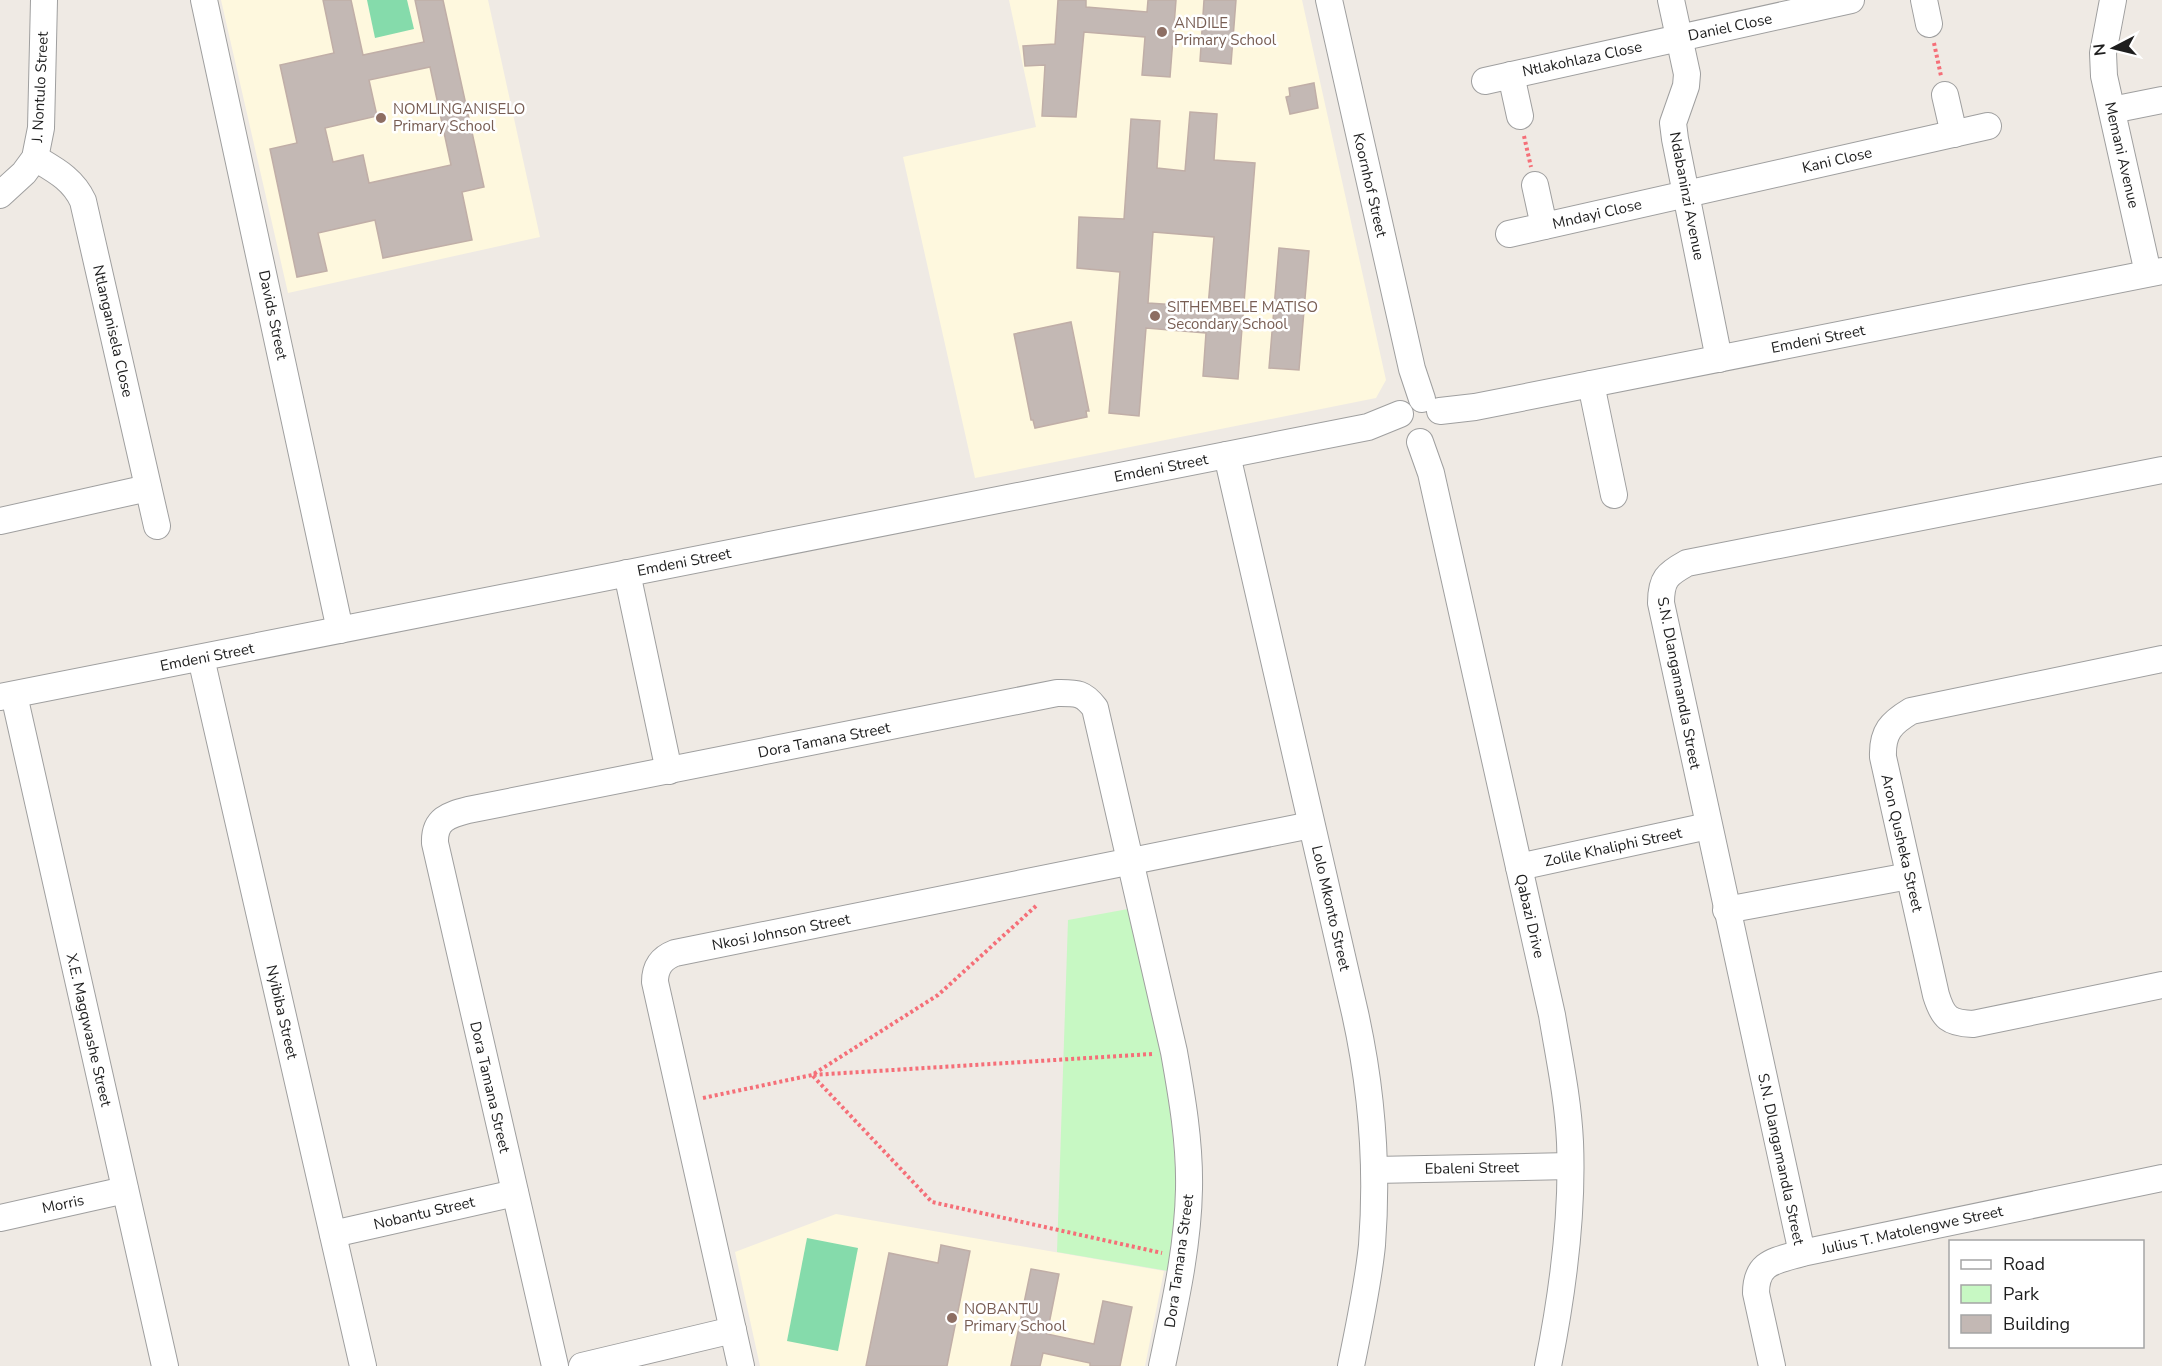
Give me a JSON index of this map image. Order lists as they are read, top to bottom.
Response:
{
  "streets": {
    "street": [
      "Daniel Close",
      "Ntlakohlaza Close",
      "J. Nontulo Street",
      "Memani Avenue",
      "Kani Close",
      "Koornhof Street",
      "Ndabaninzi Avenue",
      "Mndayi Close",
      "Davids Street",
      "Ntlanganisela Close",
      "Emdeni Street",
      "S.N. Dlangamandla Street",
      "Dora Tamana Street",
      "Aron Qusheka Street",
      "Zolile Khaliphi Street",
      "Lolo Mkonto Street",
      "Qabazi Drive",
      "Nkosi Johnson Street",
      "Nyibiba Street",
      "X.E. Magqwashe Street",
      "Ebaleni Street",
      "Morris",
      "Nobantu Street",
      "Julius T. Matolengwe Street"
    ]
  },
  "crossings": [
    ["Daniel Close", "Ntlakohlaza Close"],
    ["Daniel Close", "Ndabaninzi Avenue"],
    ["Ntlakohlaza Close", "Ndabaninzi Avenue"],
    ["J. Nontulo Street", "Ntlanganisela Close"],
    ["Memani Avenue", "Emdeni Street"],
    ["Kani Close", "Ndabaninzi Avenue"],
    ["Kani Close", "Mndayi Close"],
    ["Koornhof Street", "Emdeni Street"],
    ["Koornhof Street", "Qabazi Drive"],
    ["Ndabaninzi Avenue", "Mndayi Close"],
    ["Ndabaninzi Avenue", "Emdeni Street"],
    ["Davids Street", "Emdeni Street"],
    ["Emdeni Street", "Lolo Mkonto Street"],
    ["Emdeni Street", "Qabazi Drive"],
    ["Emdeni Street", "Nyibiba Street"],
    ["Emdeni Street", "X.E. Magqwashe Street"],
    ["S.N. Dlangamandla Street", "Zolile Khaliphi Street"],
    ["S.N. Dlangamandla Street", "Julius T. Matolengwe Street"],
    ["Dora Tamana Street", "Nkosi Johnson Street"],
    ["Dora Tamana Street", "Nobantu Street"],
    ["Zolile Khaliphi Street", "Qabazi Drive"],
    ["Lolo Mkonto Street", "Nkosi Johnson Street"],
    ["Lolo Mkonto Street", "Ebaleni Street"],
    ["Qabazi Drive", "Ebaleni Street"],
    ["Nyibiba Street", "Nobantu Street"],
    ["X.E. Magqwashe Street", "Morris"]
  ],
  "places": [
    "ANDILE Primary School",
    "NOMLINGANISELO Primary School",
    "SITHEMBELE MATISO Secondary School",
    "NOBANTU Primary School"
  ],
  "legend": ["Road", "Park", "Building"],
  "north": "left"
}
